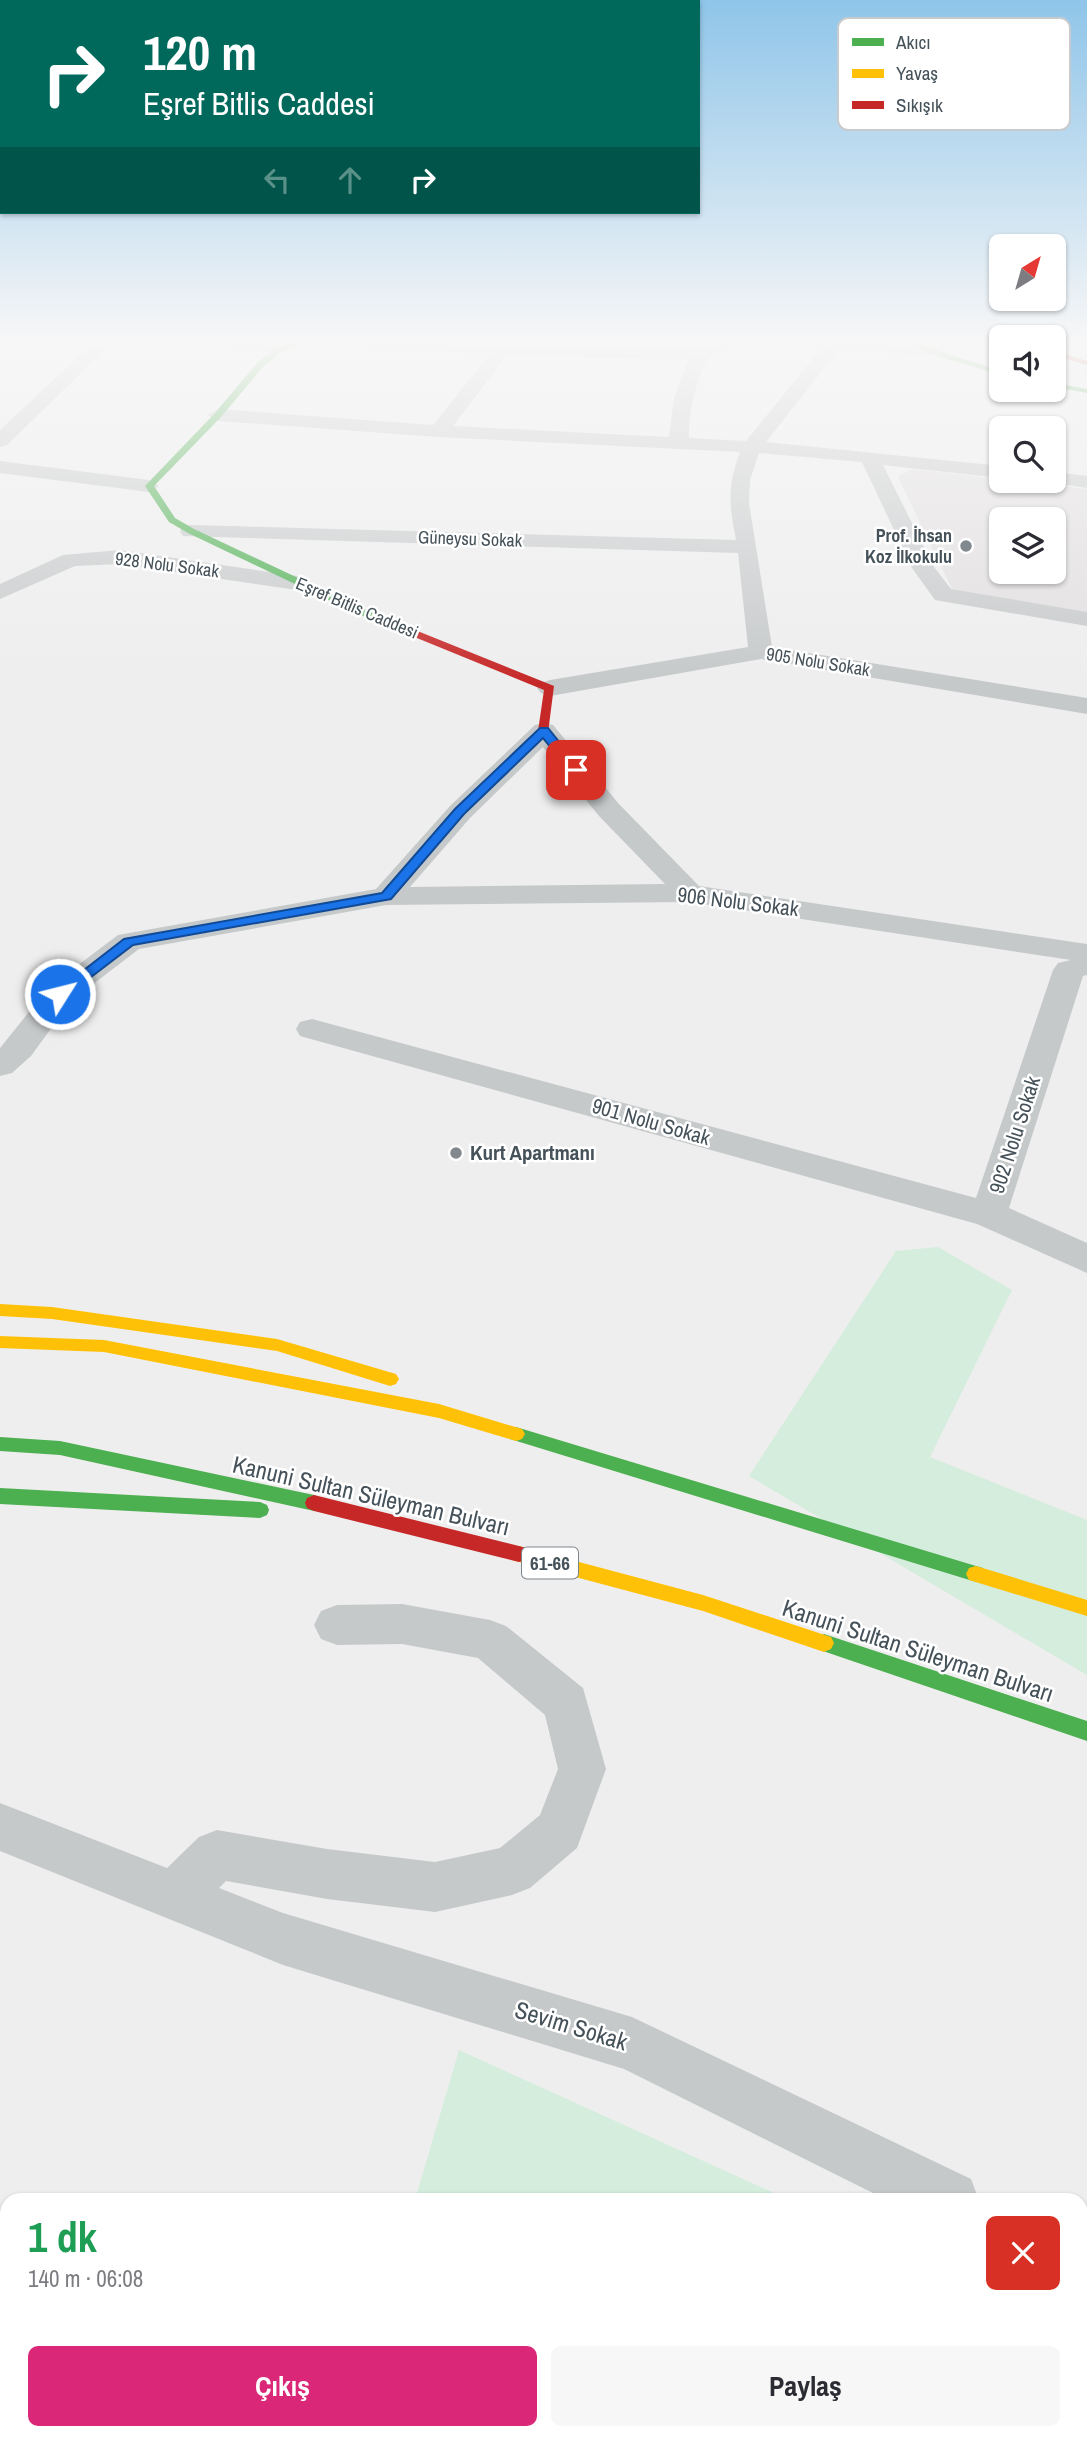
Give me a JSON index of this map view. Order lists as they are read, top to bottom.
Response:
{
  "streets": {
    "main road": ["Eşref Bitlis Caddesi", "Kanuni Sultan Süleyman Bulvarı", "61-66"],
    "street": [
      "Güneysu Sokak",
      "928 Nolu Sokak",
      "905 Nolu Sokak",
      "906 Nolu Sokak",
      "901 Nolu Sokak",
      "902 Nolu Sokak",
      "Sevim Sokak"
    ]
  },
  "crossings": [
    ["Güneysu Sokak", "Eşref Bitlis Caddesi"],
    ["928 Nolu Sokak", "Eşref Bitlis Caddesi"],
    ["Eşref Bitlis Caddesi", "905 Nolu Sokak"],
    ["901 Nolu Sokak", "902 Nolu Sokak"],
    ["Kanuni Sultan Süleyman Bulvarı", "61-66"]
  ],
  "places": ["Prof. İhsan Koz İlkokulu", "Kurt Apartmanı"],
  "legend": ["Akıcı", "Yavaş", "Sıkışık"],
  "north": "top right",
  "page": {
    "turn": ["120 m", "Eşref Bitlis Caddesi"],
    "heading": ["1 dk", "140 m · 06:08"],
    "buttons": ["Çıkış", "Paylaş"]
  }
}
